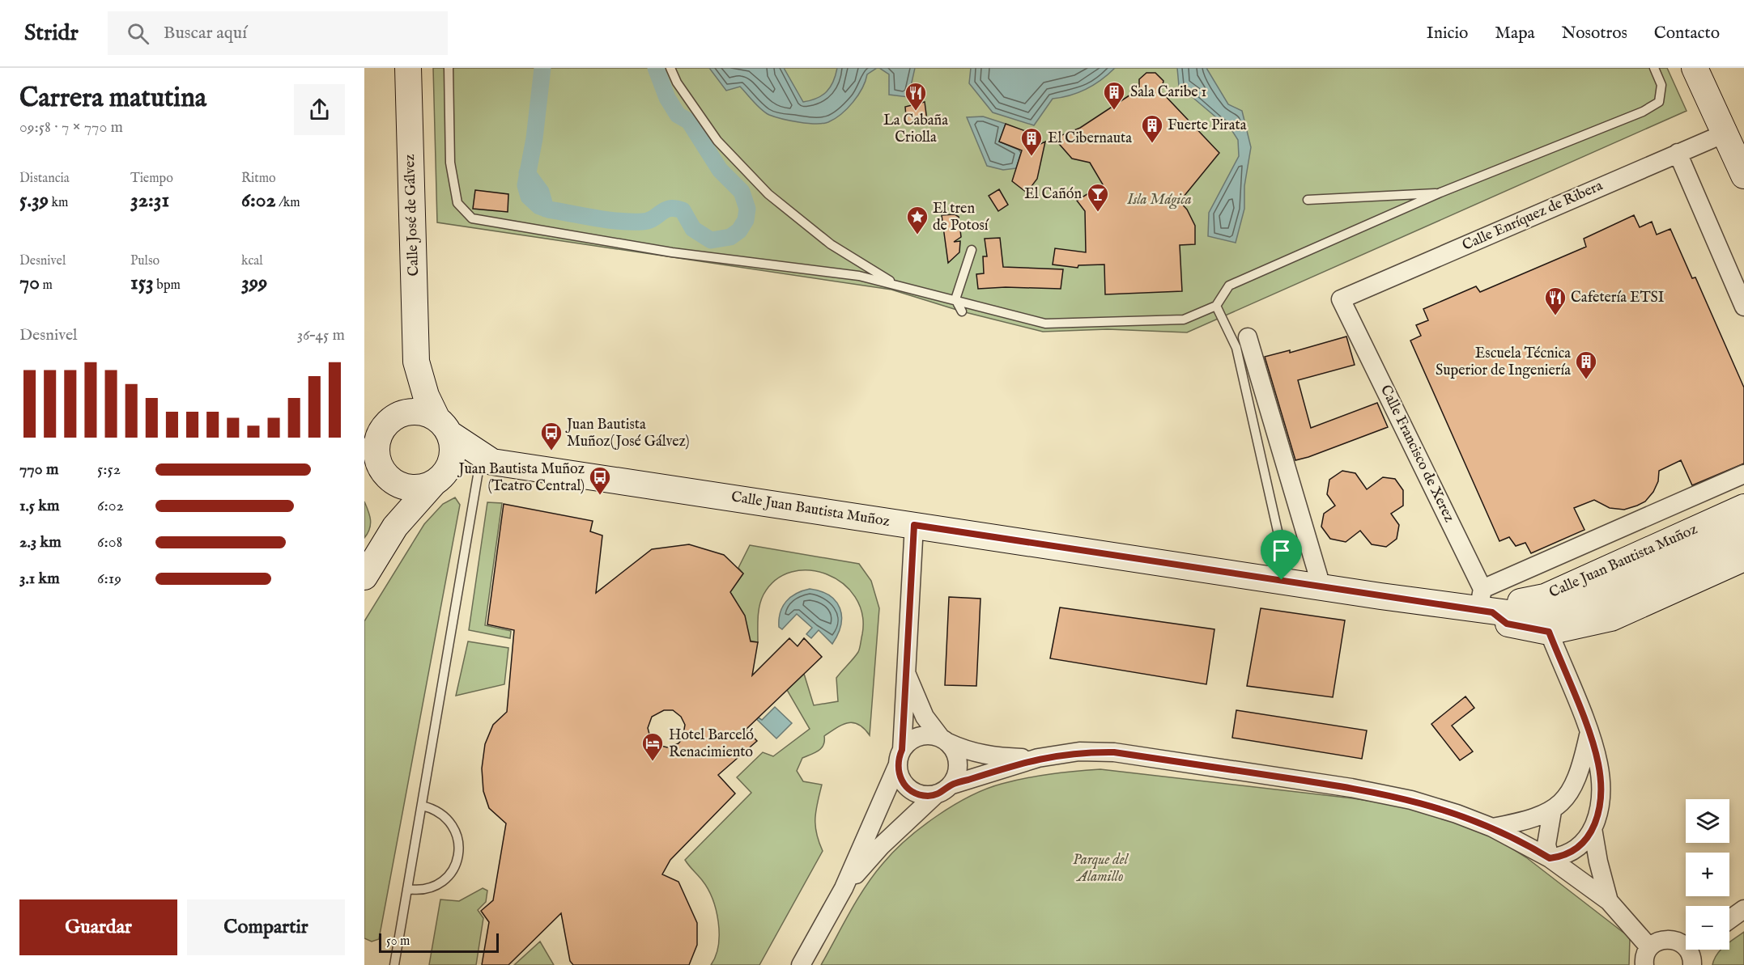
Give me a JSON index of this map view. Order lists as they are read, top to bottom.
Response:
{
  "streets": {
    "street": [
      "Calle José de Gálvez",
      "Calle Enríquez de Ribera",
      "Calle Francisco de Xerez",
      "Calle Juan Bautista Muñoz"
    ]
  },
  "crossings": [
    ["Calle José de Gálvez", "Calle Juan Bautista Muñoz"],
    ["Calle Enríquez de Ribera", "Calle Francisco de Xerez"],
    ["Calle Francisco de Xerez", "Calle Juan Bautista Muñoz"]
  ],
  "parks": ["Isla Mágica", "Parque del Alamillo"],
  "places": {
    "building": [
      "Sala Caribe 1",
      "Fuerte Pirata",
      "El Cibernauta",
      "Escuela Técnica Superior de Ingeniería"
    ],
    "restaurant": ["La Cabaña Criolla", "Cafetería ETSI"],
    "bar": ["El Cañón"],
    "place": ["El tren de Potosí"],
    "bus stop": ["Juan Bautista Muñoz(José Gálvez)", "Juan Bautista Muñoz (Teatro Central)"],
    "hotel": ["Hotel Barceló Renacimiento"]
  },
  "scale_bar": "50 m",
  "page": {
    "header": "Stridr",
    "search": "Buscar aquí",
    "nav": [
      "Inicio",
      "Mapa",
      "Nosotros",
      "Contacto"
    ],
    "heading": ["Carrera matutina", "09:58 · 7 × 770 m"],
    "stats": [
      ["Distancia", "5.39 km"],
      ["Tiempo", "32:31"],
      ["Ritmo", "6:02 /km"],
      ["Desnivel", "70 m"],
      ["Pulso", "153 bpm"],
      ["kcal", "399"]
    ],
    "chart": ["Desnivel", "36–45 m"],
    "list": [
      {
        "name": "770 m",
        "note": "5:52"
      },
      {
        "name": "1.5 km",
        "note": "6:02"
      },
      {
        "name": "2.3 km",
        "note": "6:08"
      },
      {
        "name": "3.1 km",
        "note": "6:19"
      }
    ],
    "map_buttons": ["+", "−"],
    "buttons": ["Guardar", "Compartir"],
    "scale": "50 m"
  }
}
